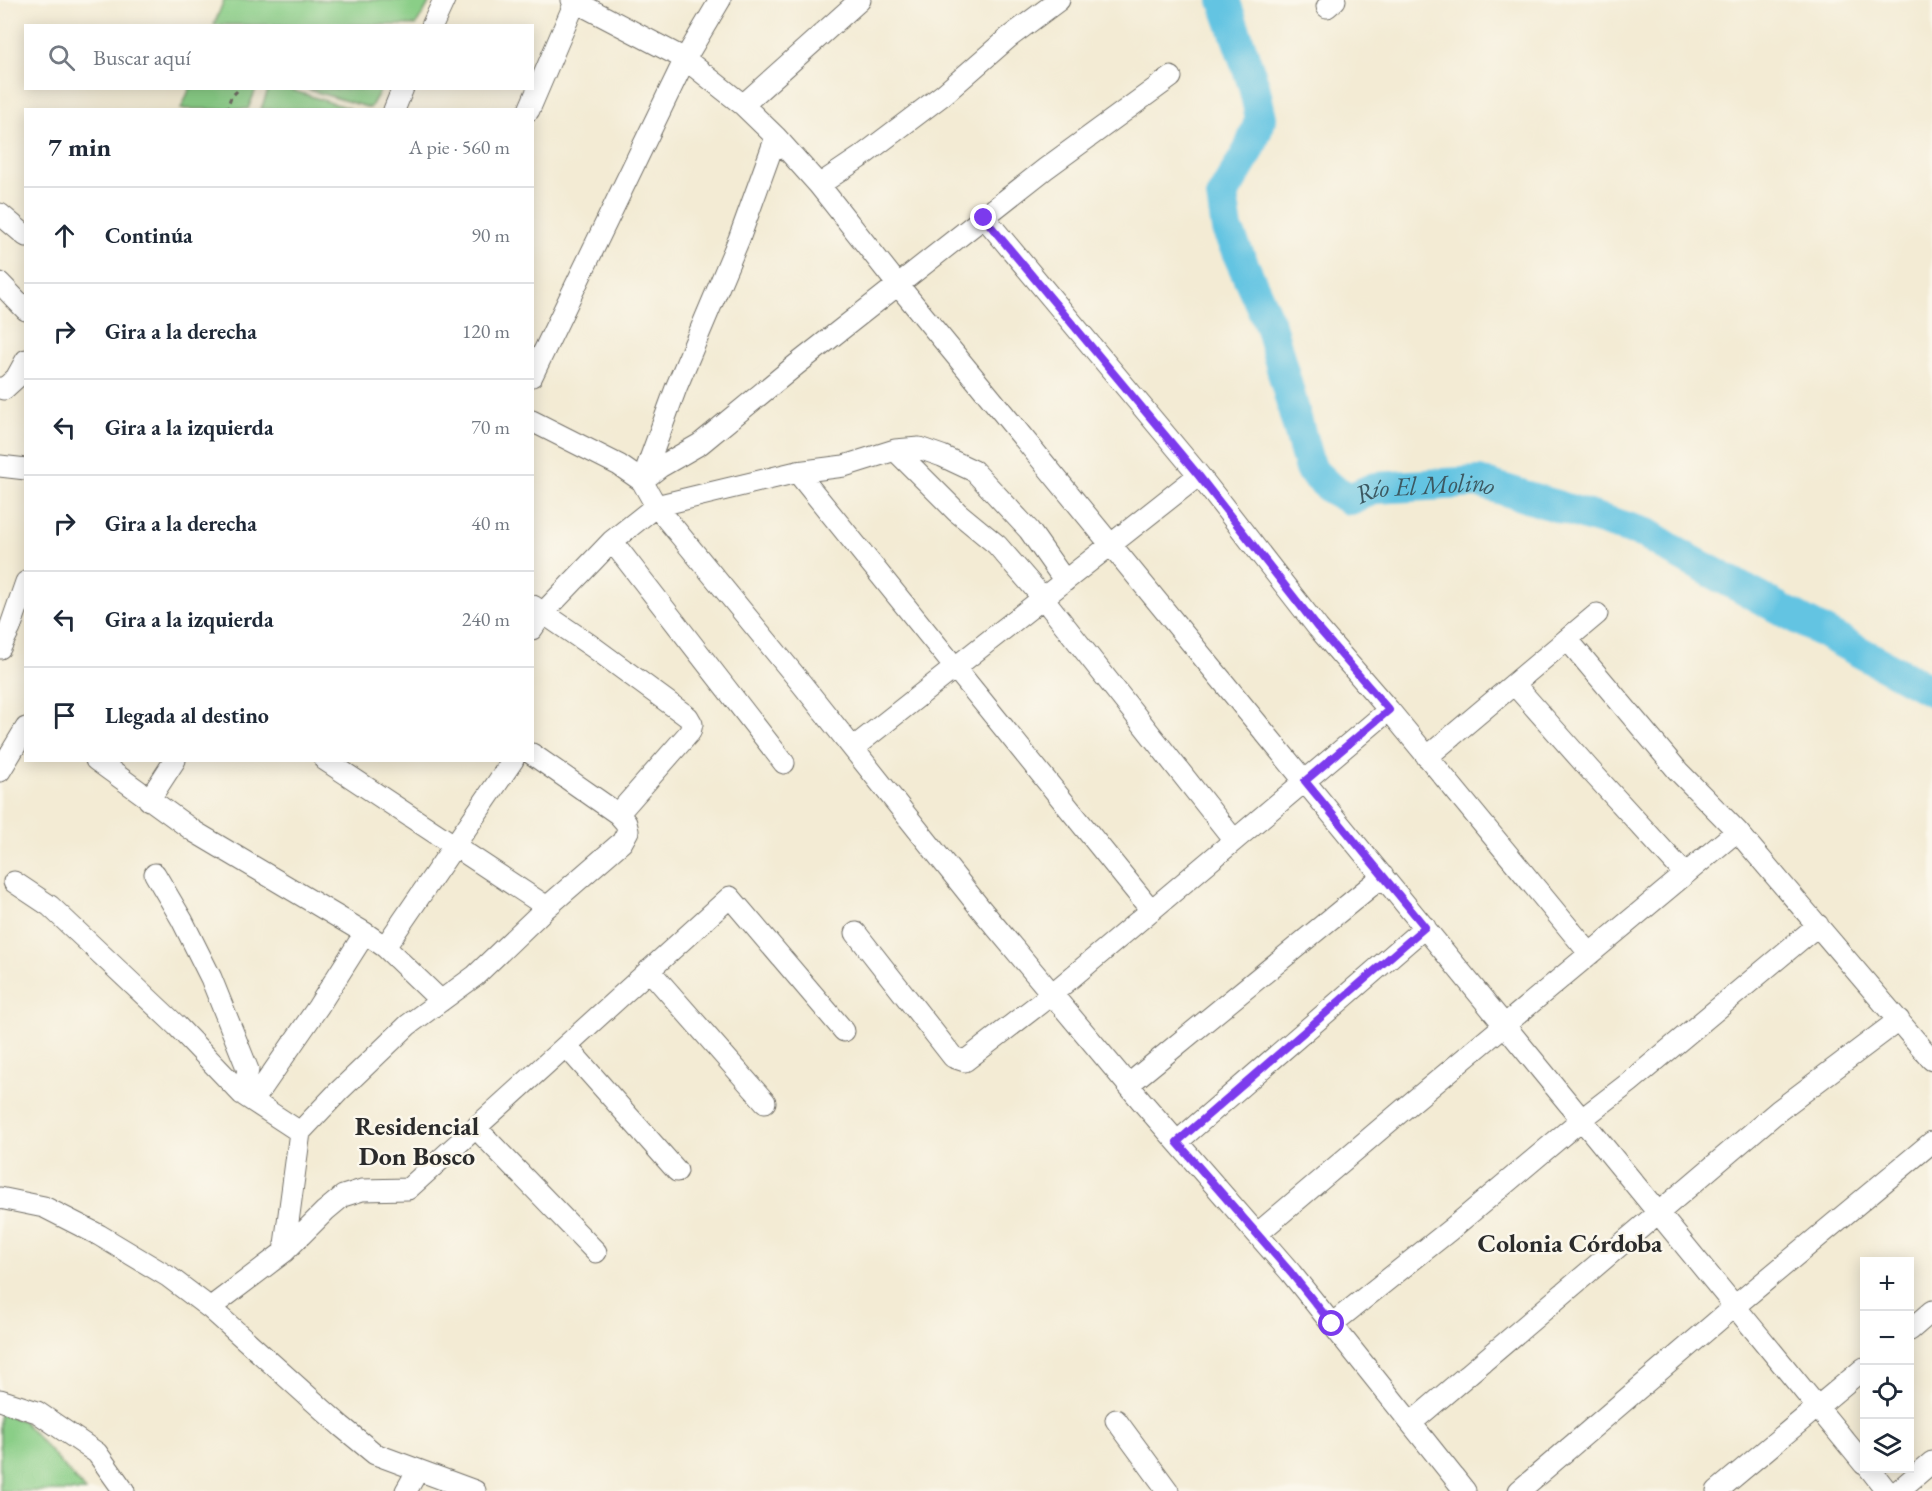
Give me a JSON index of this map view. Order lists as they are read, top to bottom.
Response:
{
  "districts": ["Residencial Don Bosco", "Colonia Córdoba"],
  "water": ["Río El Molino"],
  "page": {
    "search": "Buscar aquí",
    "heading": ["7 min", "A pie · 560 m"],
    "list": [
      ["Continúa", "90 m"],
      ["Gira a la derecha", "120 m"],
      ["Gira a la izquierda", "70 m"],
      ["Gira a la derecha", "40 m"],
      ["Gira a la izquierda", "240 m"],
      "Llegada al destino"
    ],
    "map_buttons": ["+", "−"]
  }
}
